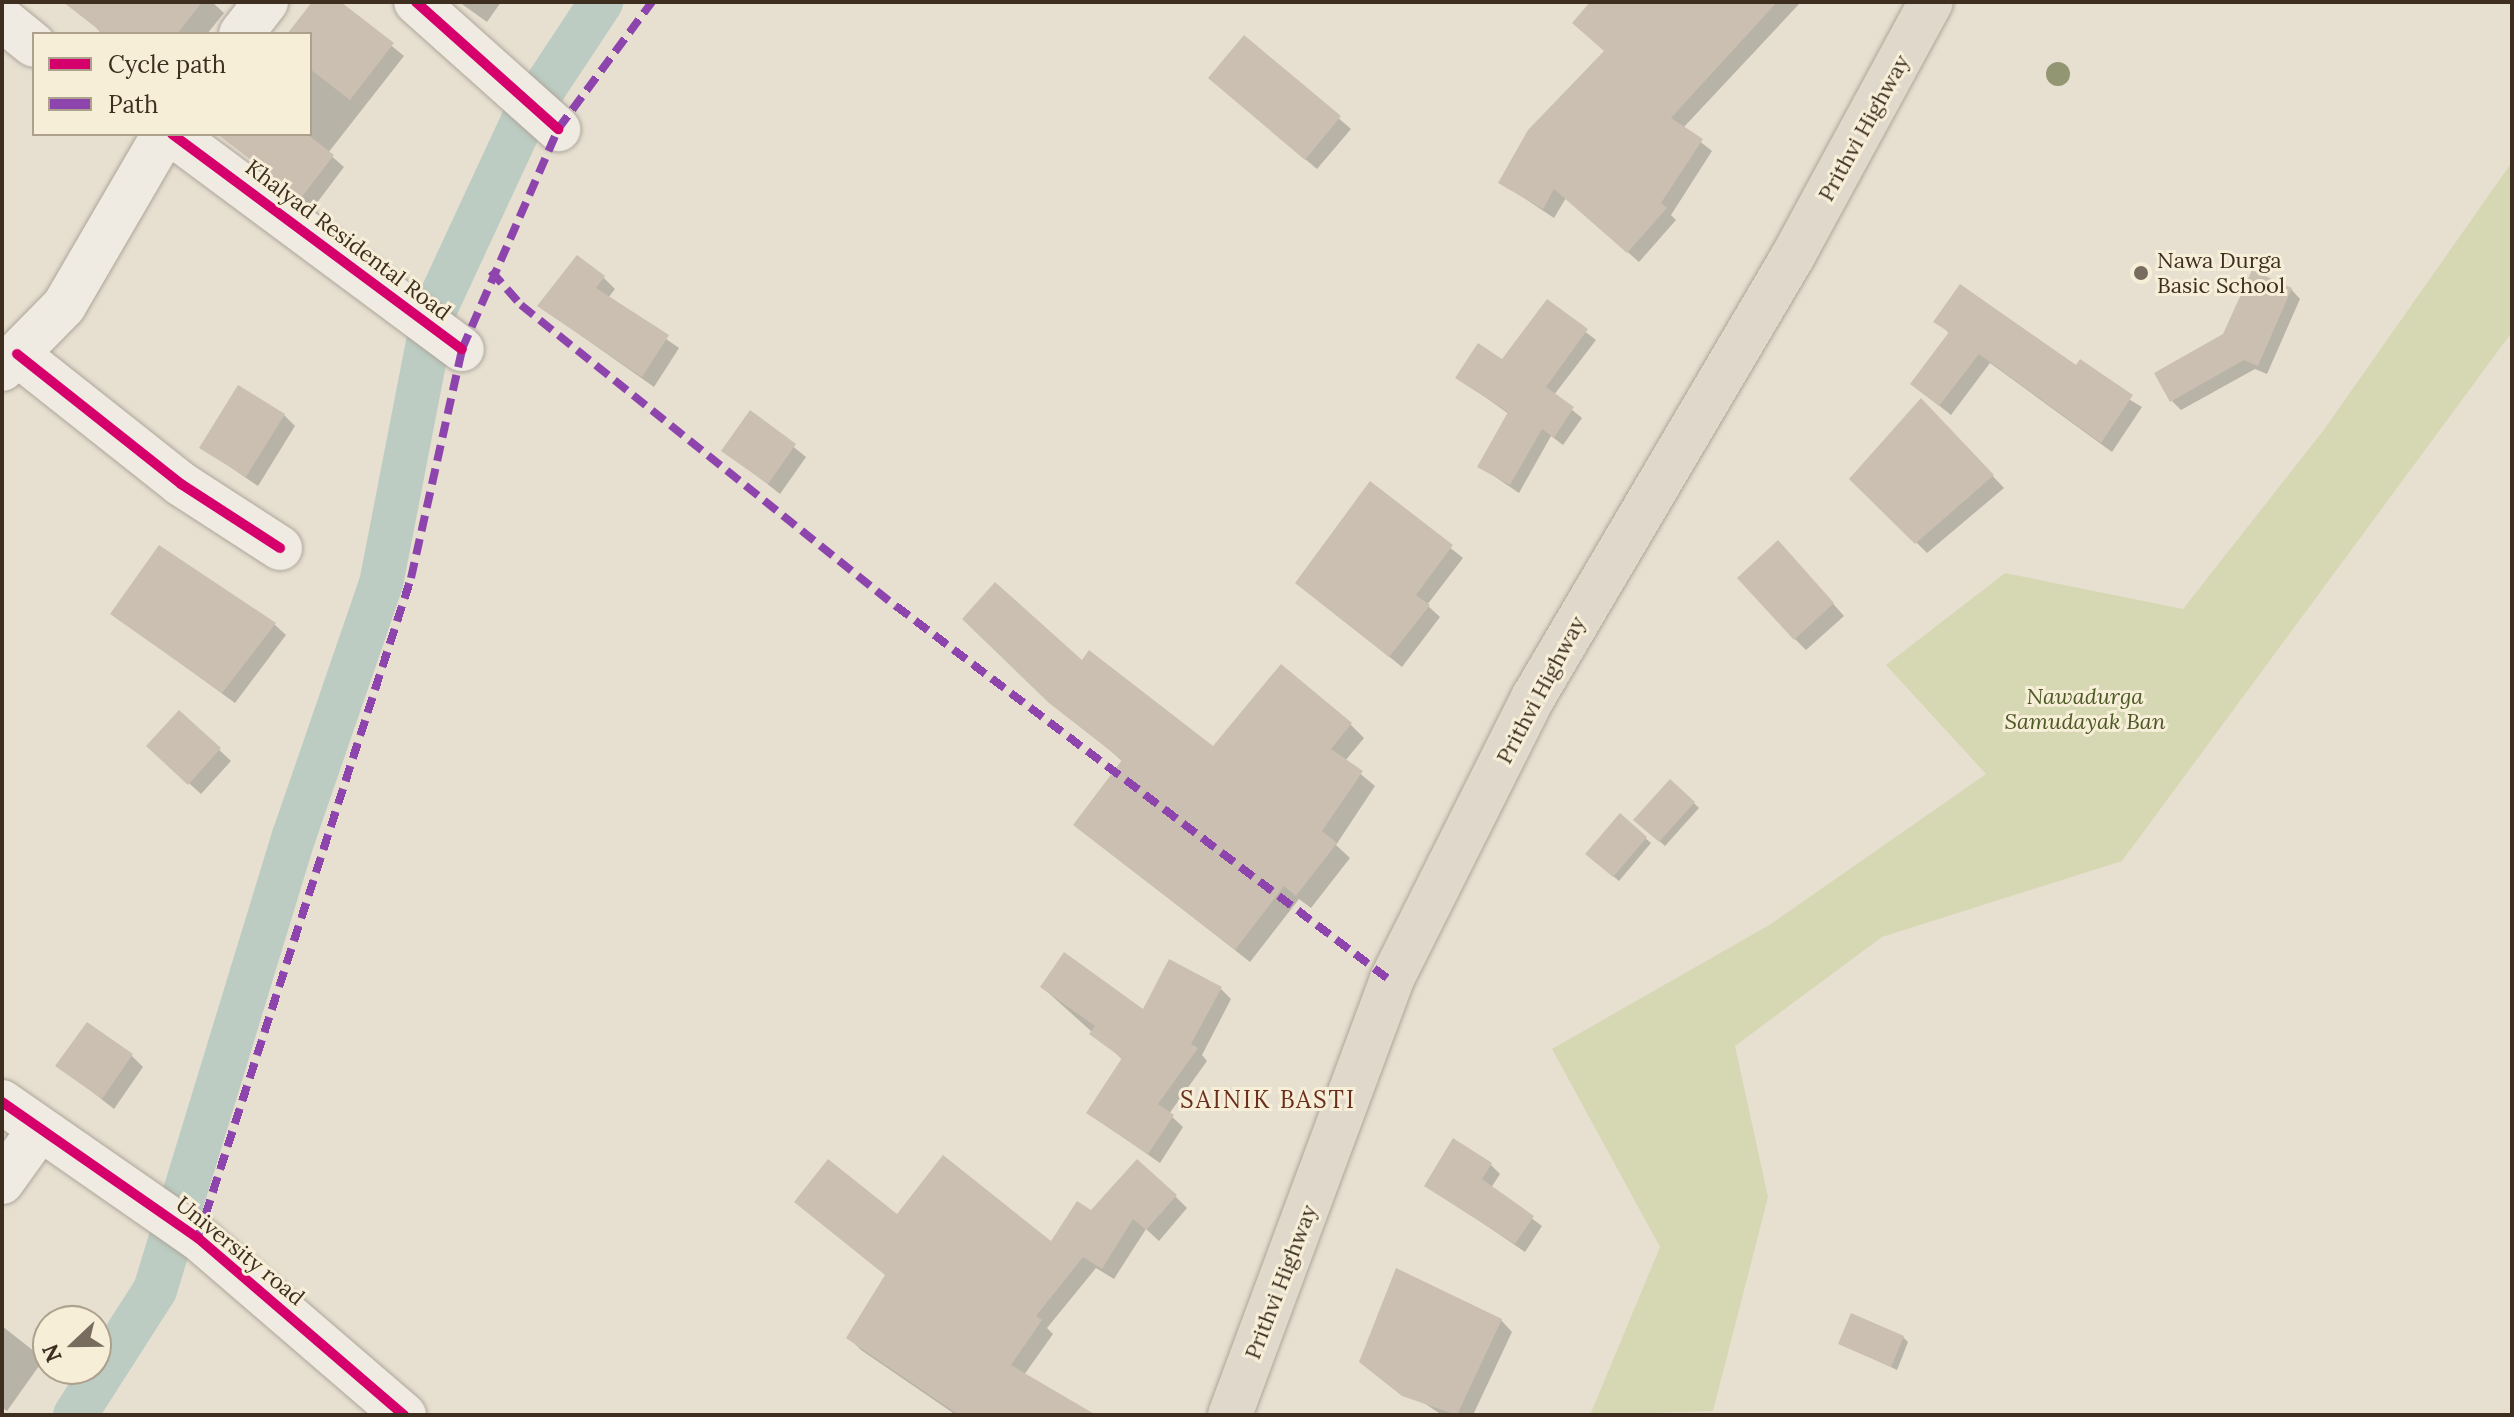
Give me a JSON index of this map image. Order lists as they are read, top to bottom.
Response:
{
  "streets": {
    "highway": ["Prithvi Highway"],
    "street": ["Khalyad Residental Road", "University road"]
  },
  "districts": ["SAINIK BASTI"],
  "parks": ["Nawadurga Samudayak Ban"],
  "places": ["Nawa Durga Basic School"],
  "legend": ["Cycle path", "Path"],
  "north": "left"
}
